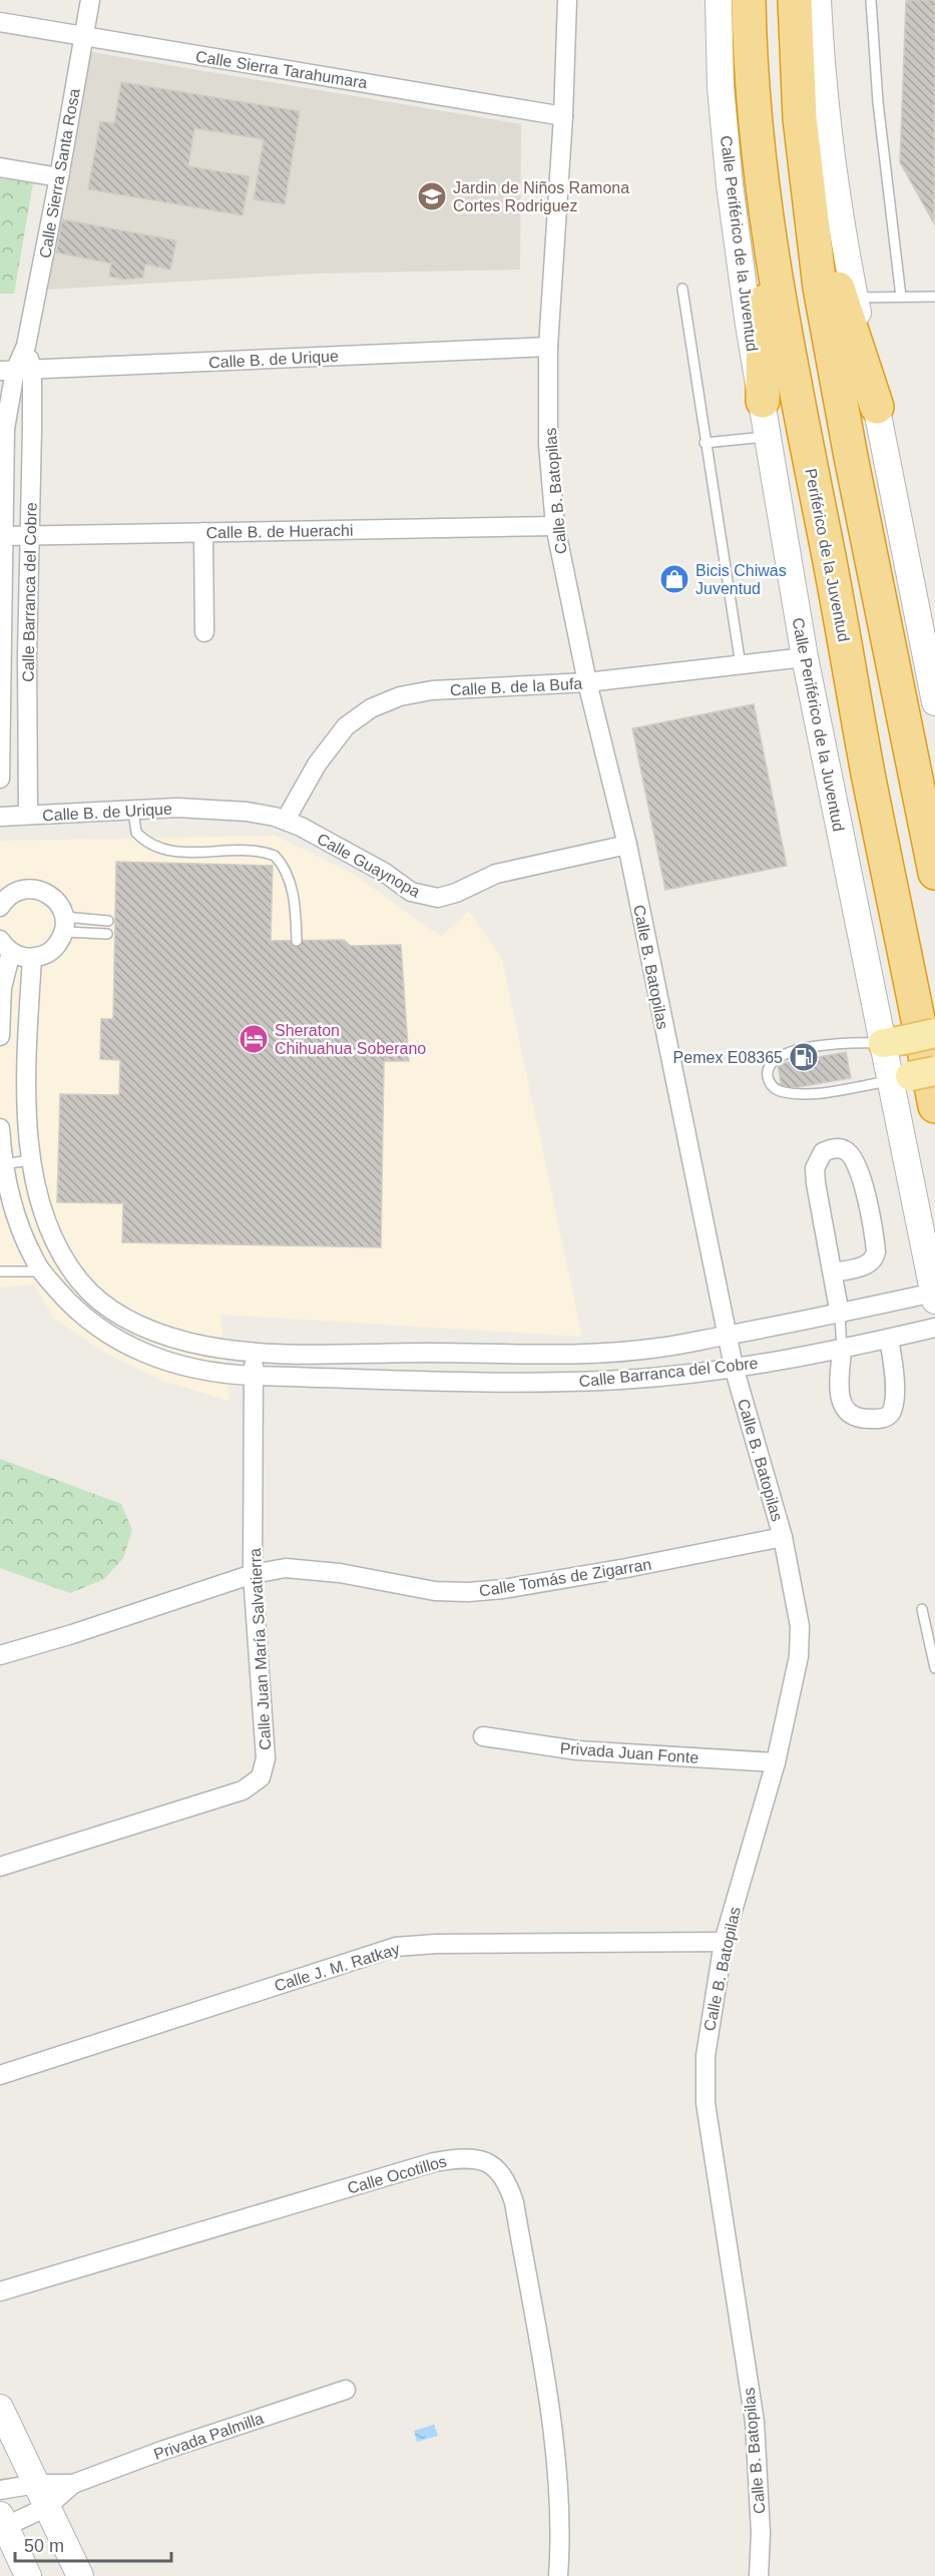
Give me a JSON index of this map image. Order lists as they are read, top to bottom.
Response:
{
  "streets": {
    "highway": ["Periférico de la Juventud"],
    "main road": ["Calle Periférico de la Juventud"],
    "street": [
      "Calle Sierra Tarahumara",
      "Calle Sierra Santa Rosa",
      "Calle B. de Urique",
      "Calle B. Batopilas",
      "Calle B. de Huerachi",
      "Calle Barranca del Cobre",
      "Calle B. de la Bufa",
      "Calle Guaynopa",
      "Calle Tomás de Zigarran",
      "Calle Juan María Salvatierra",
      "Privada Juan Fonte",
      "Calle J. M. Ratkay",
      "Calle Ocotillos",
      "Privada Palmilla"
    ]
  },
  "crossings": [
    ["Calle Sierra Tarahumara", "Calle Sierra Santa Rosa"],
    ["Calle Sierra Tarahumara", "Calle B. Batopilas"],
    ["Calle Sierra Santa Rosa", "Calle B. de Urique"],
    ["Calle Sierra Santa Rosa", "Calle Barranca del Cobre"],
    ["Calle Periférico de la Juventud", "Calle Barranca del Cobre"],
    ["Calle Periférico de la Juventud", "Calle B. de la Bufa"],
    ["Calle B. de Urique", "Calle B. Batopilas"],
    ["Calle B. de Urique", "Calle Barranca del Cobre"],
    ["Calle B. de Urique", "Calle B. de la Bufa"],
    ["Calle B. de Urique", "Calle Guaynopa"],
    ["Calle B. Batopilas", "Calle B. de Huerachi"],
    ["Calle B. Batopilas", "Calle Barranca del Cobre"],
    ["Calle B. Batopilas", "Calle B. de la Bufa"],
    ["Calle B. Batopilas", "Calle Guaynopa"],
    ["Calle B. Batopilas", "Calle Tomás de Zigarran"],
    ["Calle B. Batopilas", "Privada Juan Fonte"],
    ["Calle B. Batopilas", "Calle J. M. Ratkay"],
    ["Calle B. de Huerachi", "Calle Barranca del Cobre"],
    ["Calle Barranca del Cobre", "Calle Juan María Salvatierra"],
    ["Calle B. de la Bufa", "Calle Guaynopa"],
    ["Calle Tomás de Zigarran", "Calle Juan María Salvatierra"]
  ],
  "places": {
    "school or university": ["Jardin de Niños Ramona Cortes Rodriguez"],
    "shop": ["Bicis Chiwas Juventud"],
    "hotel": ["Sheraton Chihuahua Soberano"],
    "fuel station": ["Pemex E08365"]
  },
  "scale_bar": "50 m"
}
